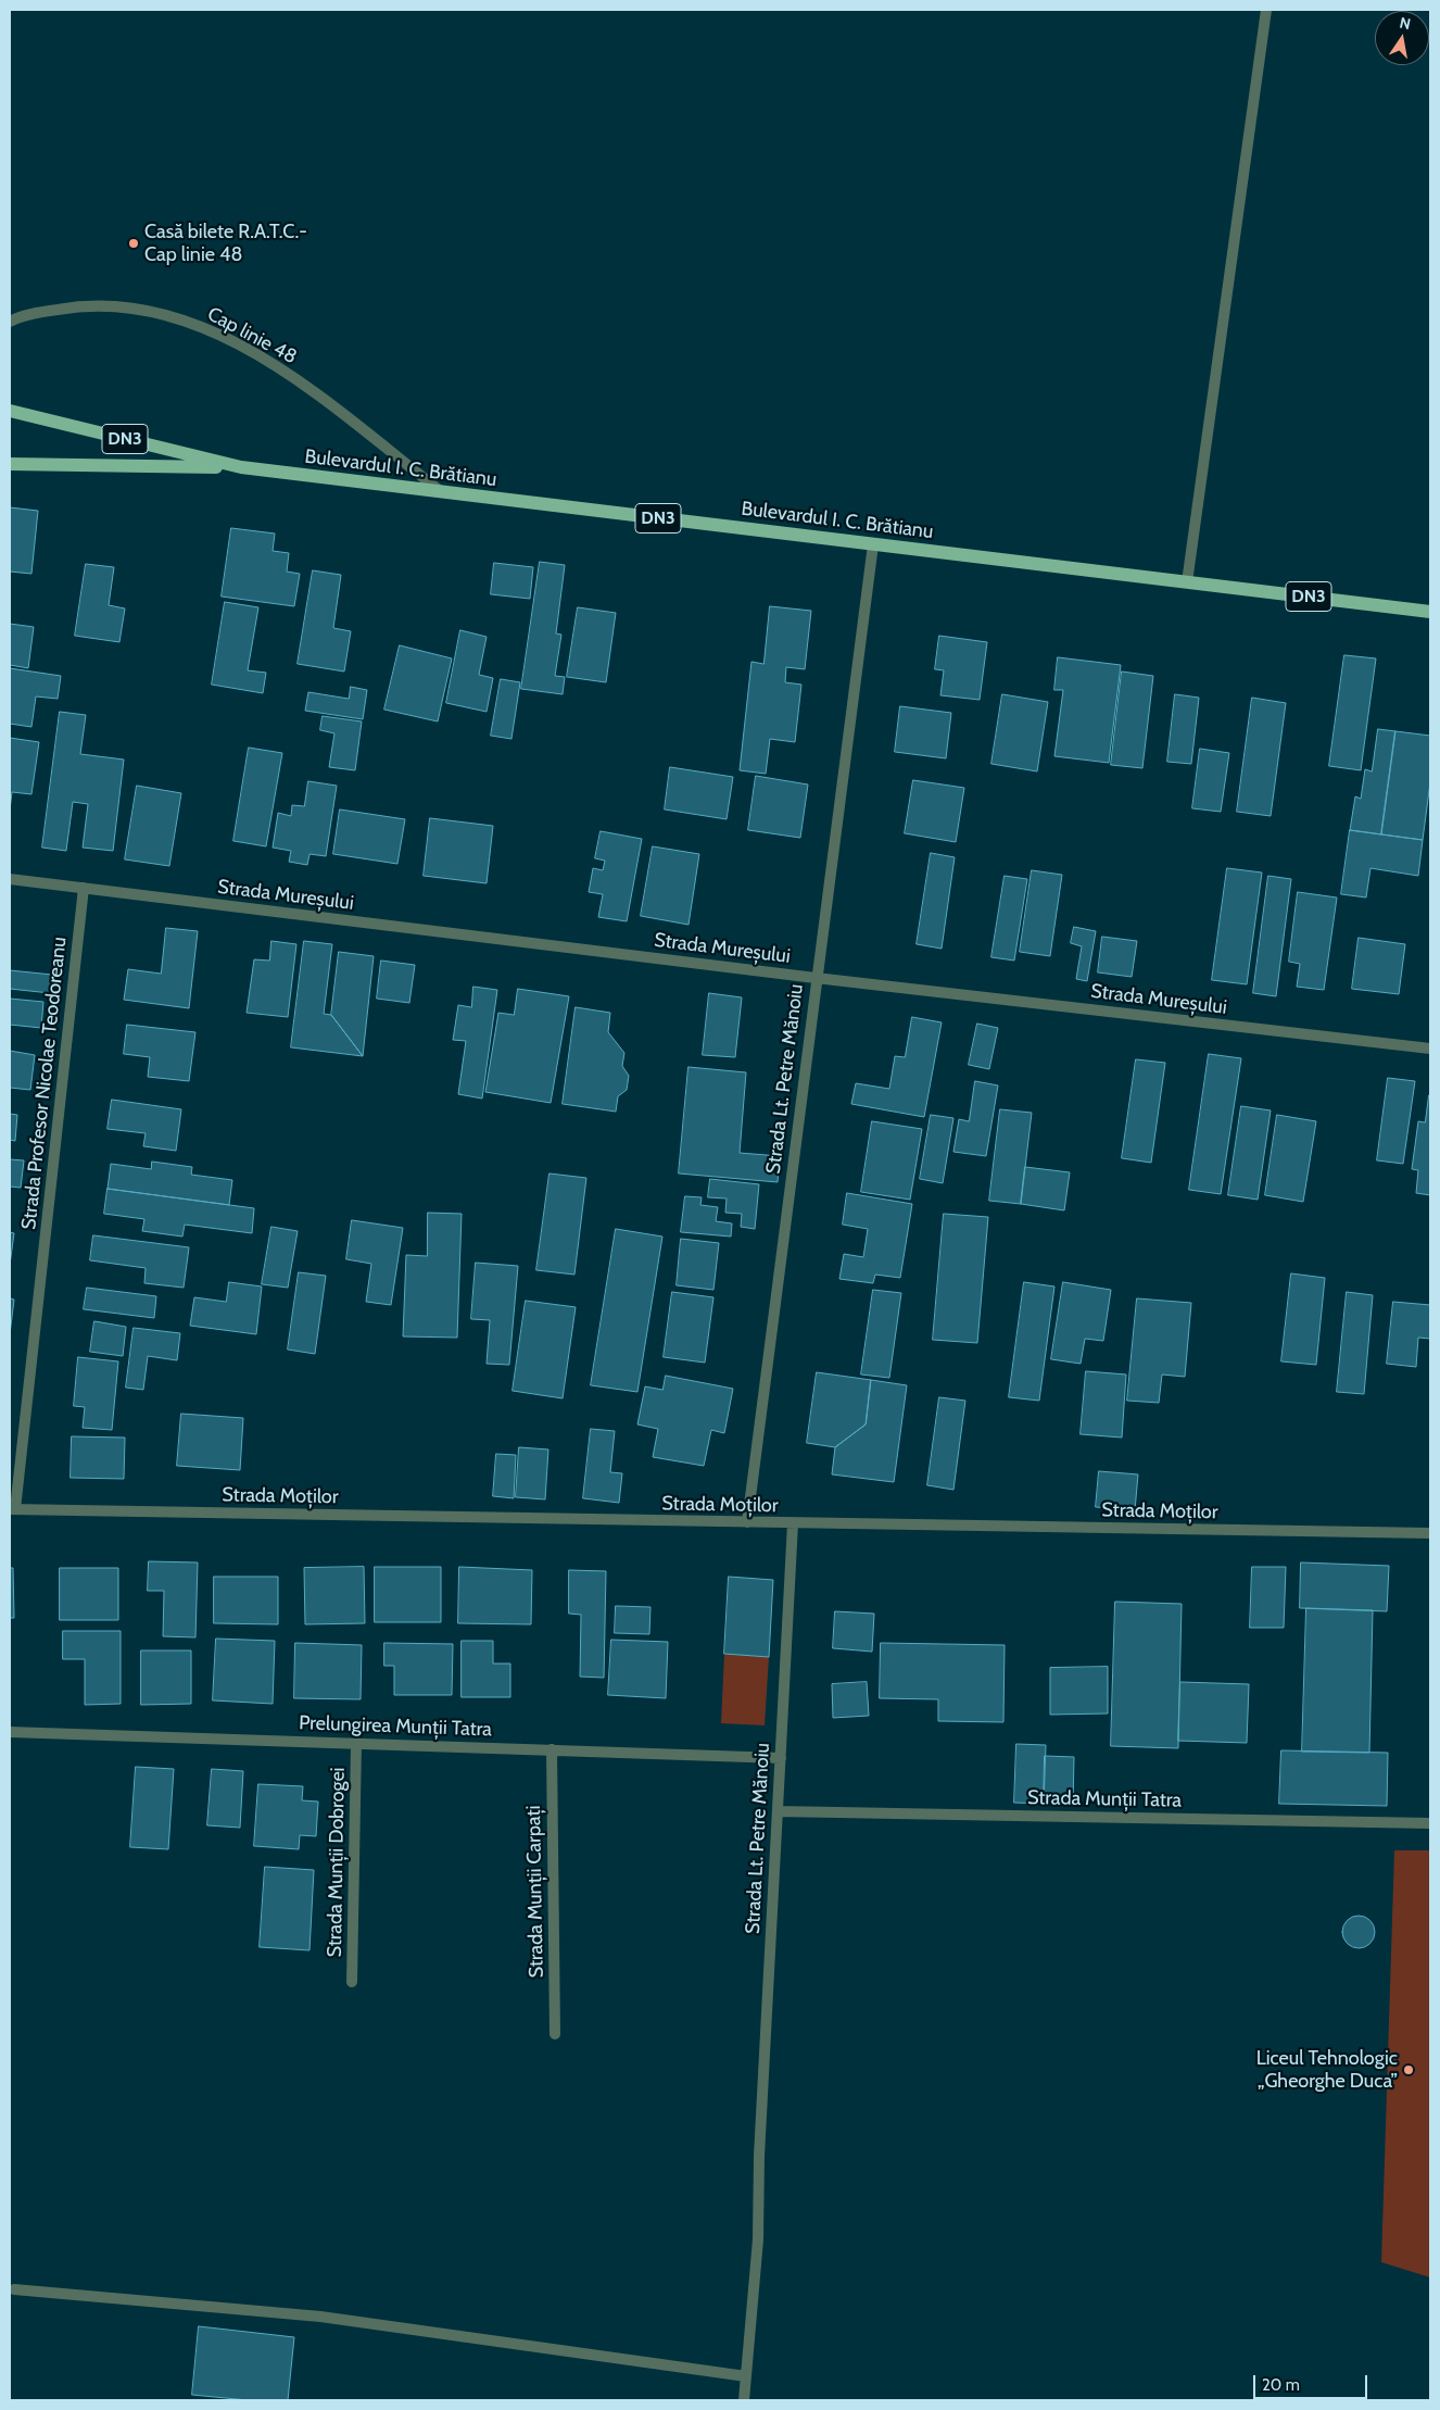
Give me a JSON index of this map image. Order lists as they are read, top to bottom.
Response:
{
  "streets": {
    "main road": ["DN3", "Bulevardul I. C. Brătianu"],
    "street": [
      "Cap linie 48",
      "Strada Mureșului",
      "Strada Lt. Petre Mănoiu",
      "Strada Profesor Nicolae Teodoreanu",
      "Strada Moților",
      "Prelungirea Munții Tatra",
      "Strada Munții Tatra",
      "Strada Munții Dobrogei",
      "Strada Munții Carpați"
    ]
  },
  "crossings": [
    ["Cap linie 48", "Bulevardul I. C. Brătianu"],
    ["Bulevardul I. C. Brătianu", "Strada Lt. Petre Mănoiu"],
    ["Strada Mureșului", "Strada Lt. Petre Mănoiu"],
    ["Strada Mureșului", "Strada Profesor Nicolae Teodoreanu"],
    ["Strada Lt. Petre Mănoiu", "Strada Moților"],
    ["Strada Lt. Petre Mănoiu", "Prelungirea Munții Tatra"],
    ["Strada Lt. Petre Mănoiu", "Strada Munții Tatra"],
    ["Strada Profesor Nicolae Teodoreanu", "Strada Moților"],
    ["Prelungirea Munții Tatra", "Strada Munții Dobrogei"],
    ["Prelungirea Munții Tatra", "Strada Munții Carpați"]
  ],
  "places": ["Casă bilete R.A.T.C.- Cap linie 48", "Liceul Tehnologic „Gheorghe Duca”"],
  "scale_bar": "20 m",
  "north": "top"
}
